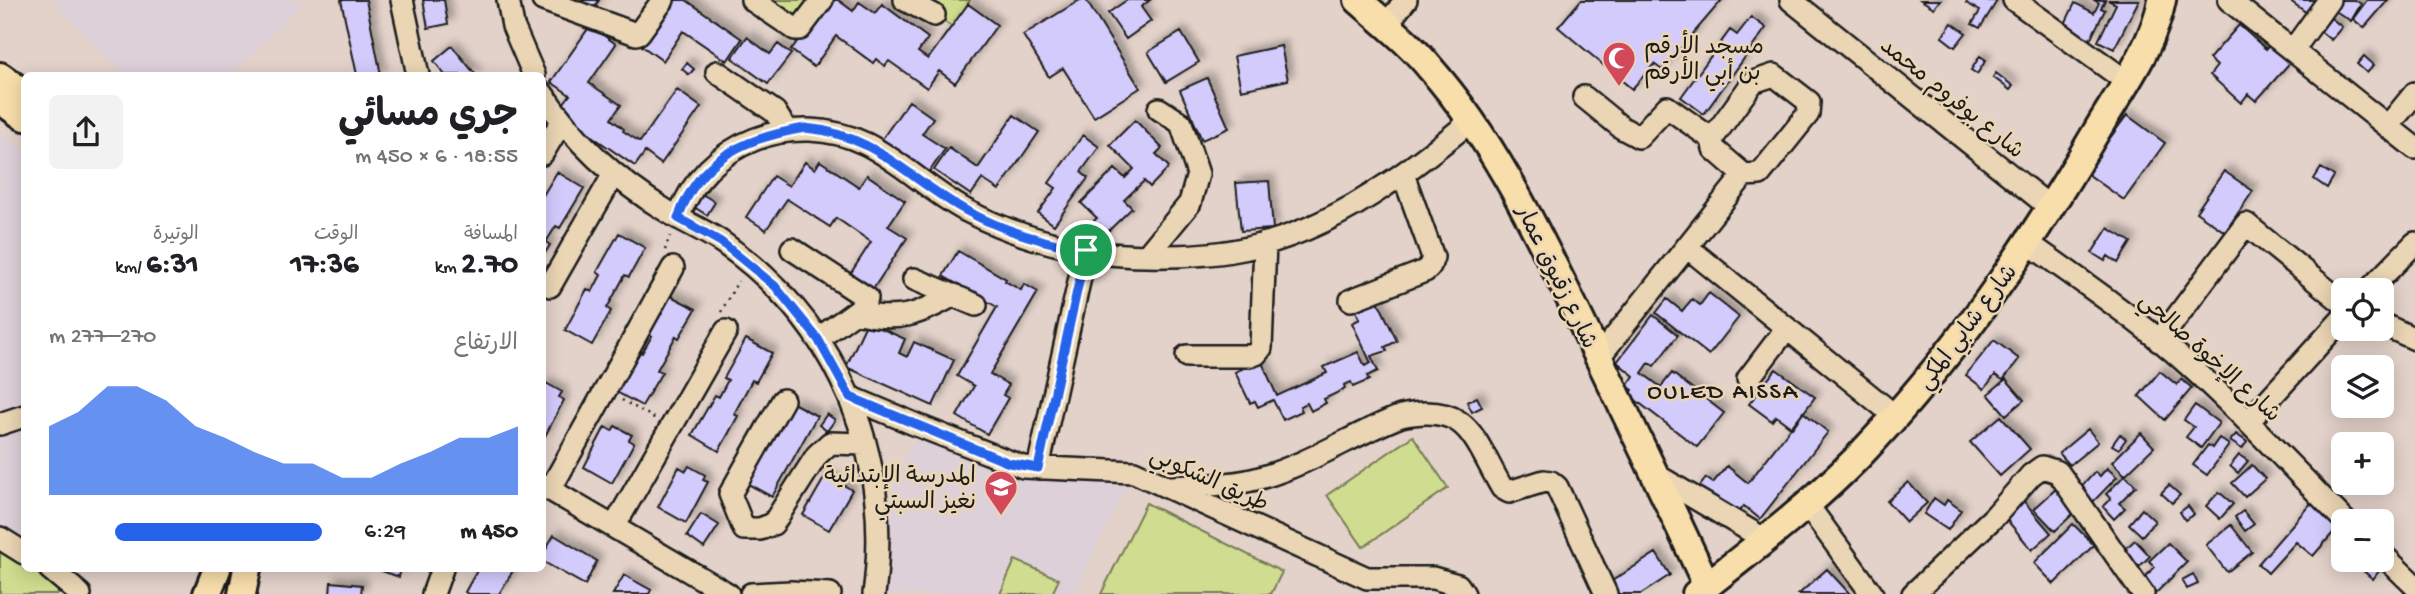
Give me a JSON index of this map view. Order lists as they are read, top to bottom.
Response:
{
  "streets": {
    "main road": ["شارع زقيوق عمار", "شارع شابي المكي"],
    "street": ["شارع بوفروم محمد", "شارع الإخوة صالحي", "طريق الشكوبي"]
  },
  "crossings": [
    ["شارع بوفروم محمد", "شارع شابي المكي"],
    ["شارع زقيوق عمار", "شارع شابي المكي"],
    ["شارع شابي المكي", "شارع الإخوة صالحي"]
  ],
  "districts": ["OULED AISSA"],
  "places": {
    "mosque": ["مسجد الأرقم بن أبي الأرقم"],
    "school or university": ["المدرسة الإبتدائية نغيز السبتي"]
  },
  "page": {
    "heading": ["جري مسائي", "18:55 · 6 × 450 m"],
    "stats": [
      ["المسافة", "2.70 km"],
      ["الوقت", "17:36"],
      ["الوتيرة", "6:31 /km"]
    ],
    "map_buttons": ["+", "−"],
    "chart": ["الارتفاع", "270–277 m"],
    "list": [
      {
        "name": "450 m",
        "note": "6:29"
      }
    ]
  }
}
